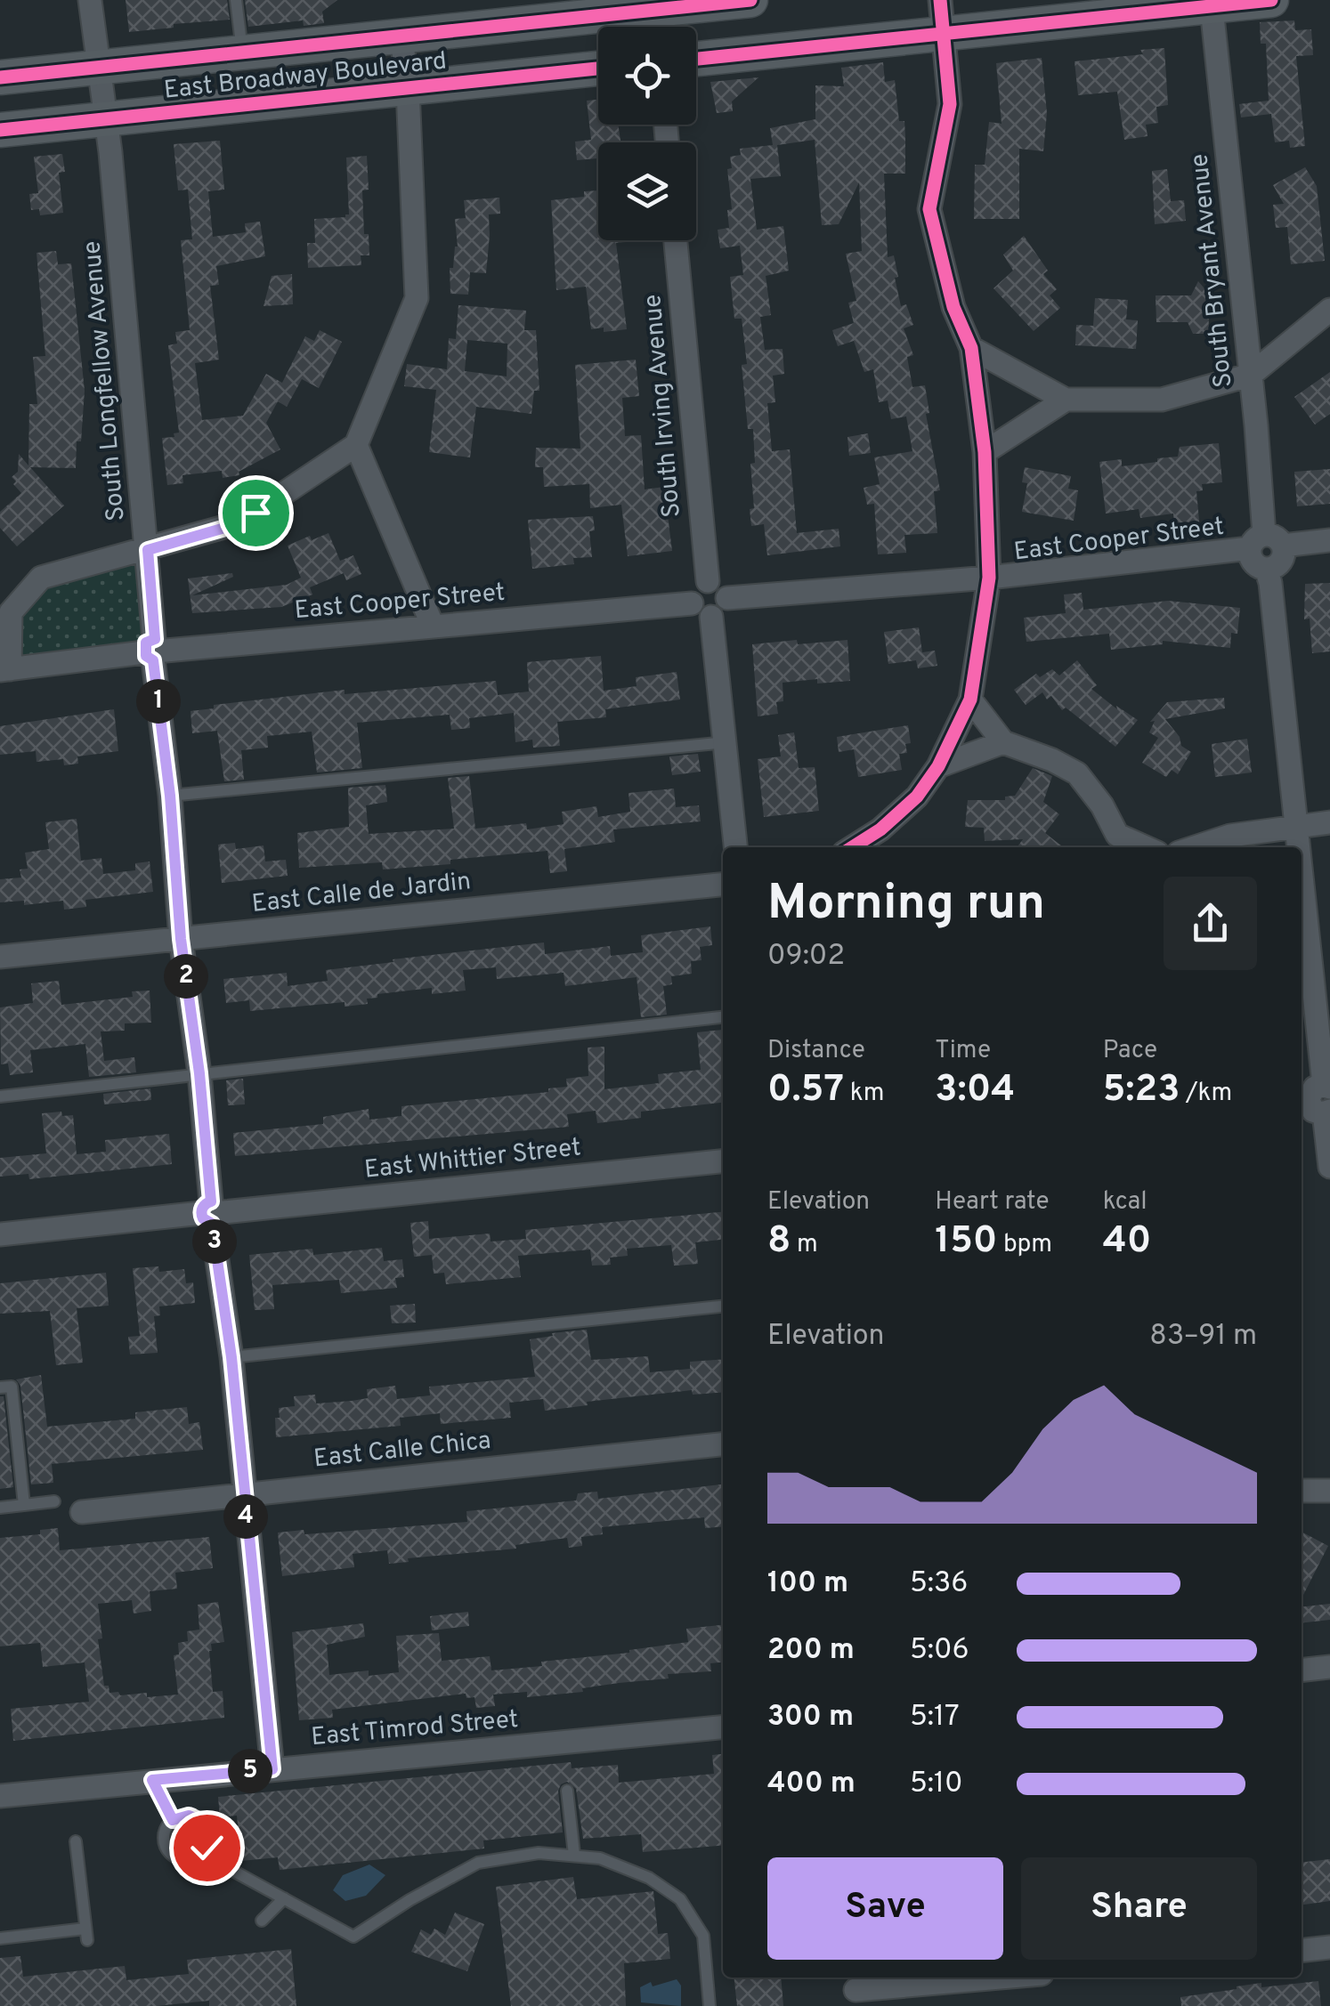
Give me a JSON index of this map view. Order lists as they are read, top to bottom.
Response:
{
  "streets": {
    "main road": ["East Broadway Boulevard"],
    "street": [
      "South Bryant Avenue",
      "South Longfellow Avenue",
      "South Irving Avenue",
      "East Cooper Street",
      "East Calle de Jardin",
      "East Whittier Street",
      "East Calle Chica",
      "East Timrod Street"
    ]
  },
  "crossings": [
    ["East Broadway Boulevard", "South Longfellow Avenue"],
    ["South Bryant Avenue", "East Cooper Street"],
    ["South Longfellow Avenue", "East Cooper Street"],
    ["South Longfellow Avenue", "East Calle de Jardin"],
    ["South Longfellow Avenue", "East Whittier Street"],
    ["South Longfellow Avenue", "East Calle Chica"],
    ["South Longfellow Avenue", "East Timrod Street"],
    ["South Irving Avenue", "East Cooper Street"]
  ],
  "page": {
    "pins": [
      "1",
      "2",
      "3",
      "4",
      "5"
    ],
    "heading": ["Morning run", "09:02"],
    "stats": [
      ["Distance", "0.57 km"],
      ["Time", "3:04"],
      ["Pace", "5:23 /km"],
      ["Elevation", "8 m"],
      ["Heart rate", "150 bpm"],
      ["kcal", "40"]
    ],
    "chart": ["Elevation", "83–91 m"],
    "list": [
      {
        "name": "100 m",
        "note": "5:36"
      },
      {
        "name": "200 m",
        "note": "5:06"
      },
      {
        "name": "300 m",
        "note": "5:17"
      },
      {
        "name": "400 m",
        "note": "5:10"
      }
    ],
    "buttons": ["Save", "Share"]
  }
}
